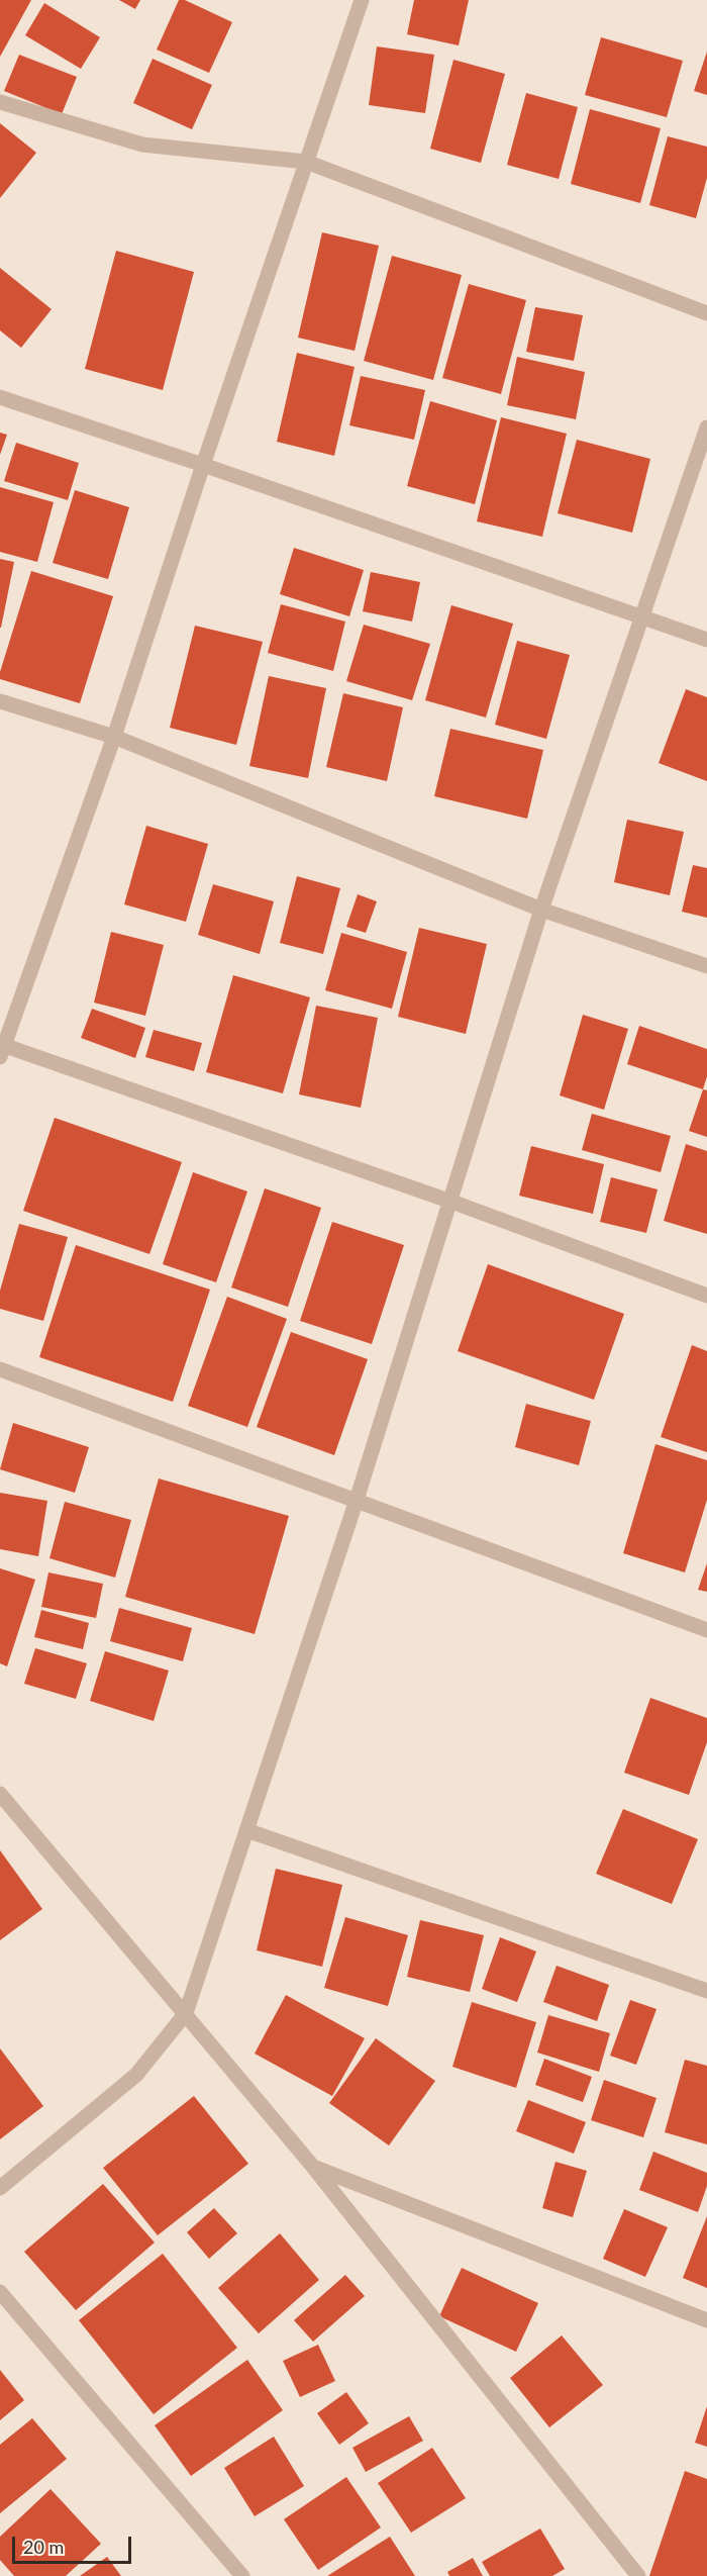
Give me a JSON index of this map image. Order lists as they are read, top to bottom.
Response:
{
  "scale_bar": "20 m"
}
